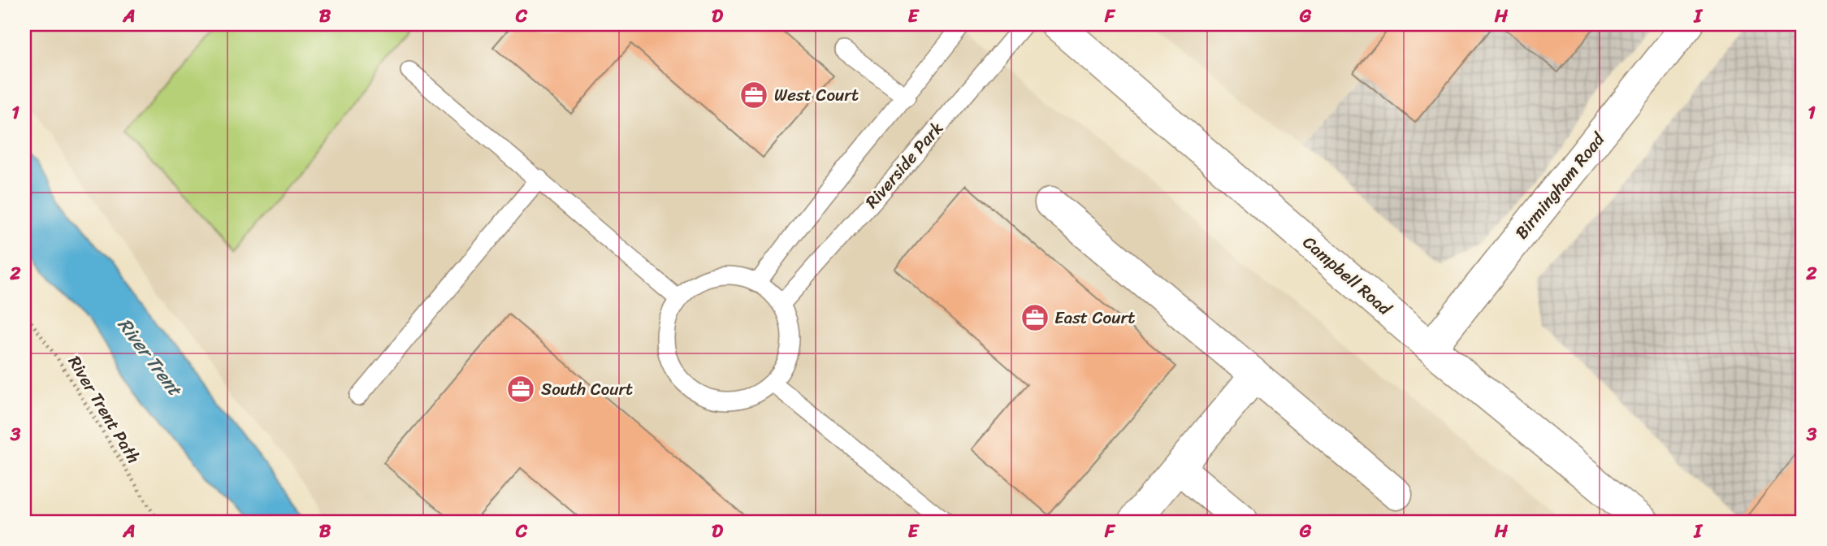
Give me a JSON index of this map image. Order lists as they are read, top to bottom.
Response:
{
  "streets": {
    "street": ["Birmingham Road", "Campbell Road"],
    "lane": ["Riverside Park"],
    "path": ["River Trent Path"]
  },
  "crossings": [
    ["Birmingham Road", "Campbell Road"]
  ],
  "water": ["River Trent"],
  "places": {
    "office": ["West Court", "East Court", "South Court"]
  },
  "grid": {
    "columns": [
      "A",
      "B",
      "C",
      "D",
      "E",
      "F",
      "G",
      "H",
      "I"
    ],
    "rows": ["1", "2", "3"]
  }
}
